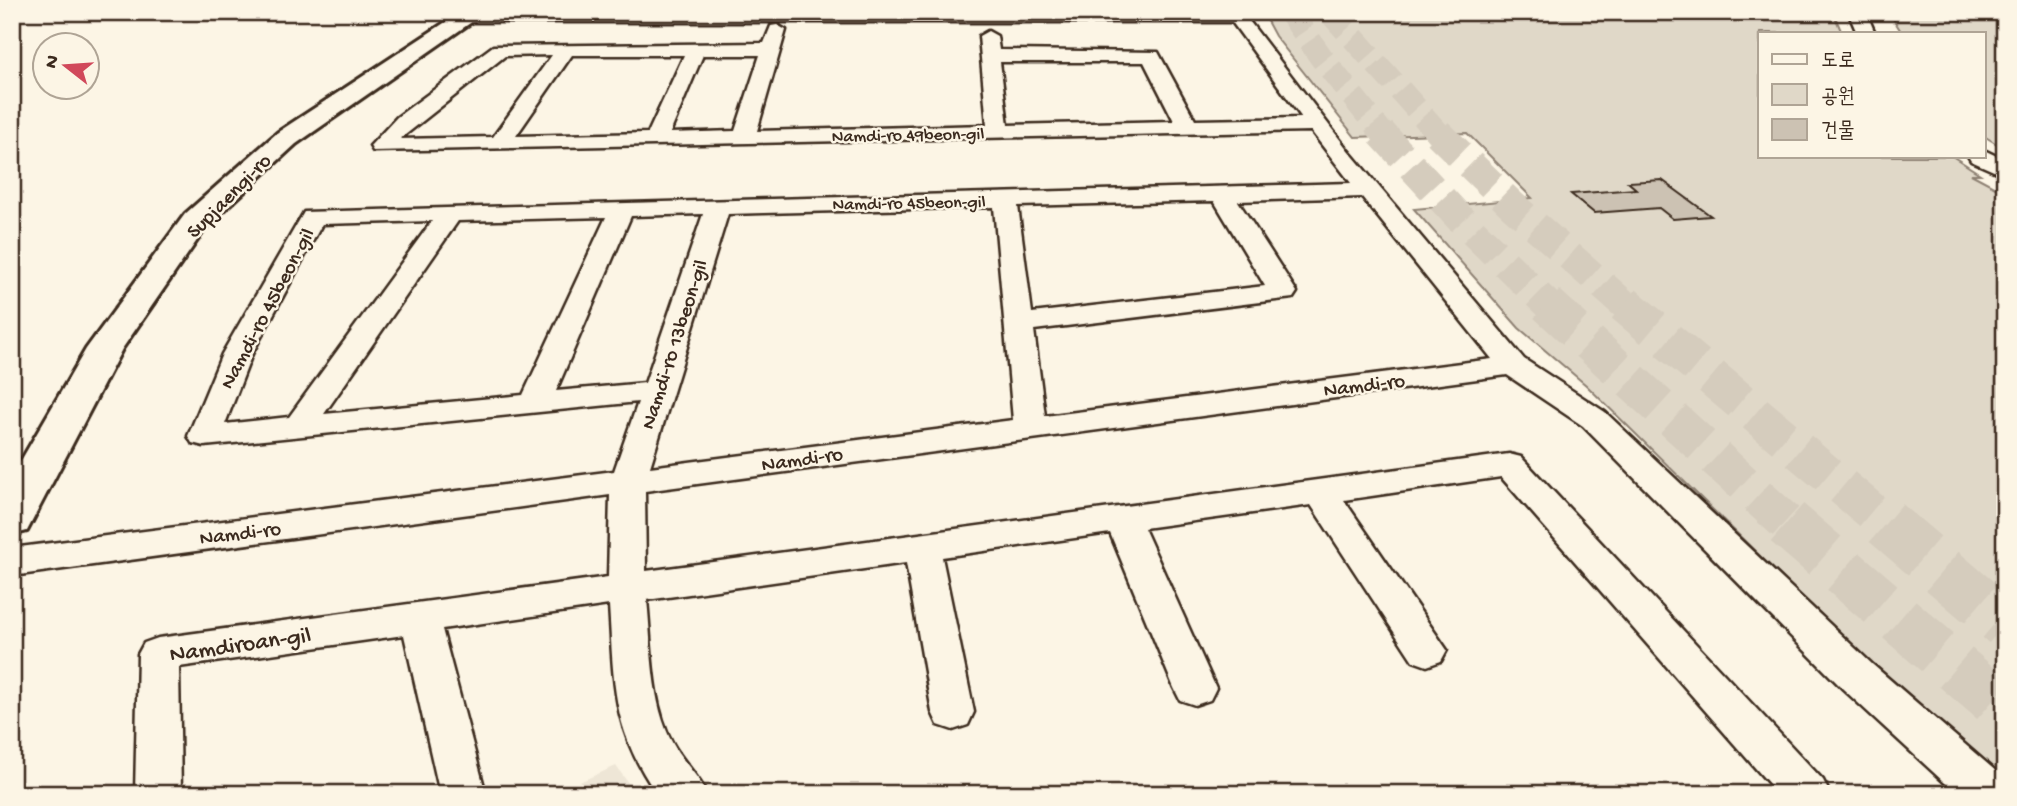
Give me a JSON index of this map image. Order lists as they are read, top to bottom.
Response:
{
  "streets": {
    "street": [
      "Namdi-ro 49beon-gil",
      "Supjaengi-ro",
      "Namdi-ro 45beon-gil",
      "Namdi-ro 13beon-gil",
      "Namdi-ro",
      "Namdiroan-gil"
    ]
  },
  "crossings": [
    ["Namdi-ro 45beon-gil", "Namdi-ro 13beon-gil"],
    ["Namdi-ro 13beon-gil", "Namdi-ro"],
    ["Namdi-ro 13beon-gil", "Namdiroan-gil"]
  ],
  "legend": ["도로", "공원", "건물"],
  "north": "left"
}
